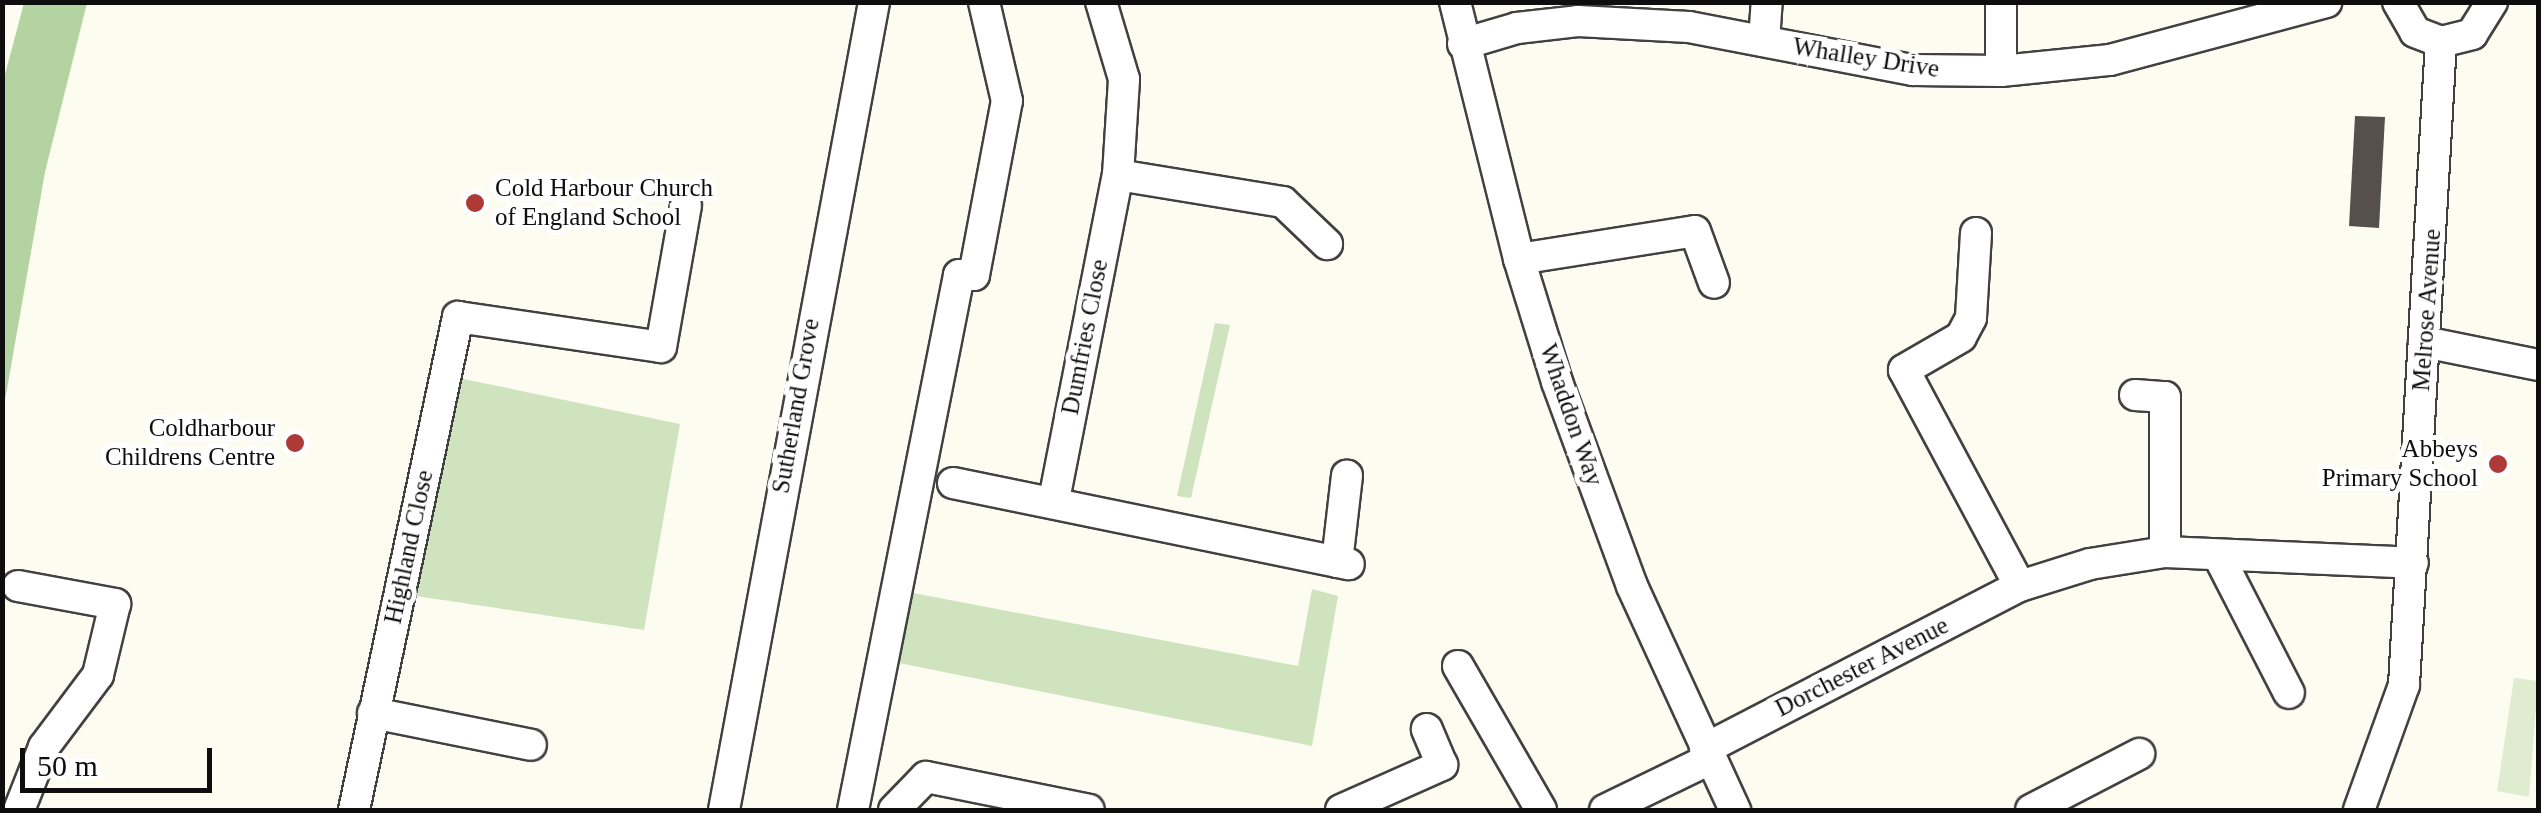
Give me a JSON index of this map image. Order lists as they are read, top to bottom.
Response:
{
  "streets": {
    "street": [
      "Whalley Drive",
      "Melrose Avenue",
      "Dumfries Close",
      "Sutherland Grove",
      "Whaddon Way",
      "Highland Close",
      "Dorchester Avenue"
    ]
  },
  "crossings": [
    ["Whalley Drive", "Whaddon Way"],
    ["Melrose Avenue", "Dorchester Avenue"],
    ["Whaddon Way", "Dorchester Avenue"]
  ],
  "places": ["Cold Harbour Church of England School", "Coldharbour Childrens Centre", "Abbeys Primary School"],
  "scale_bar": "50 m"
}
